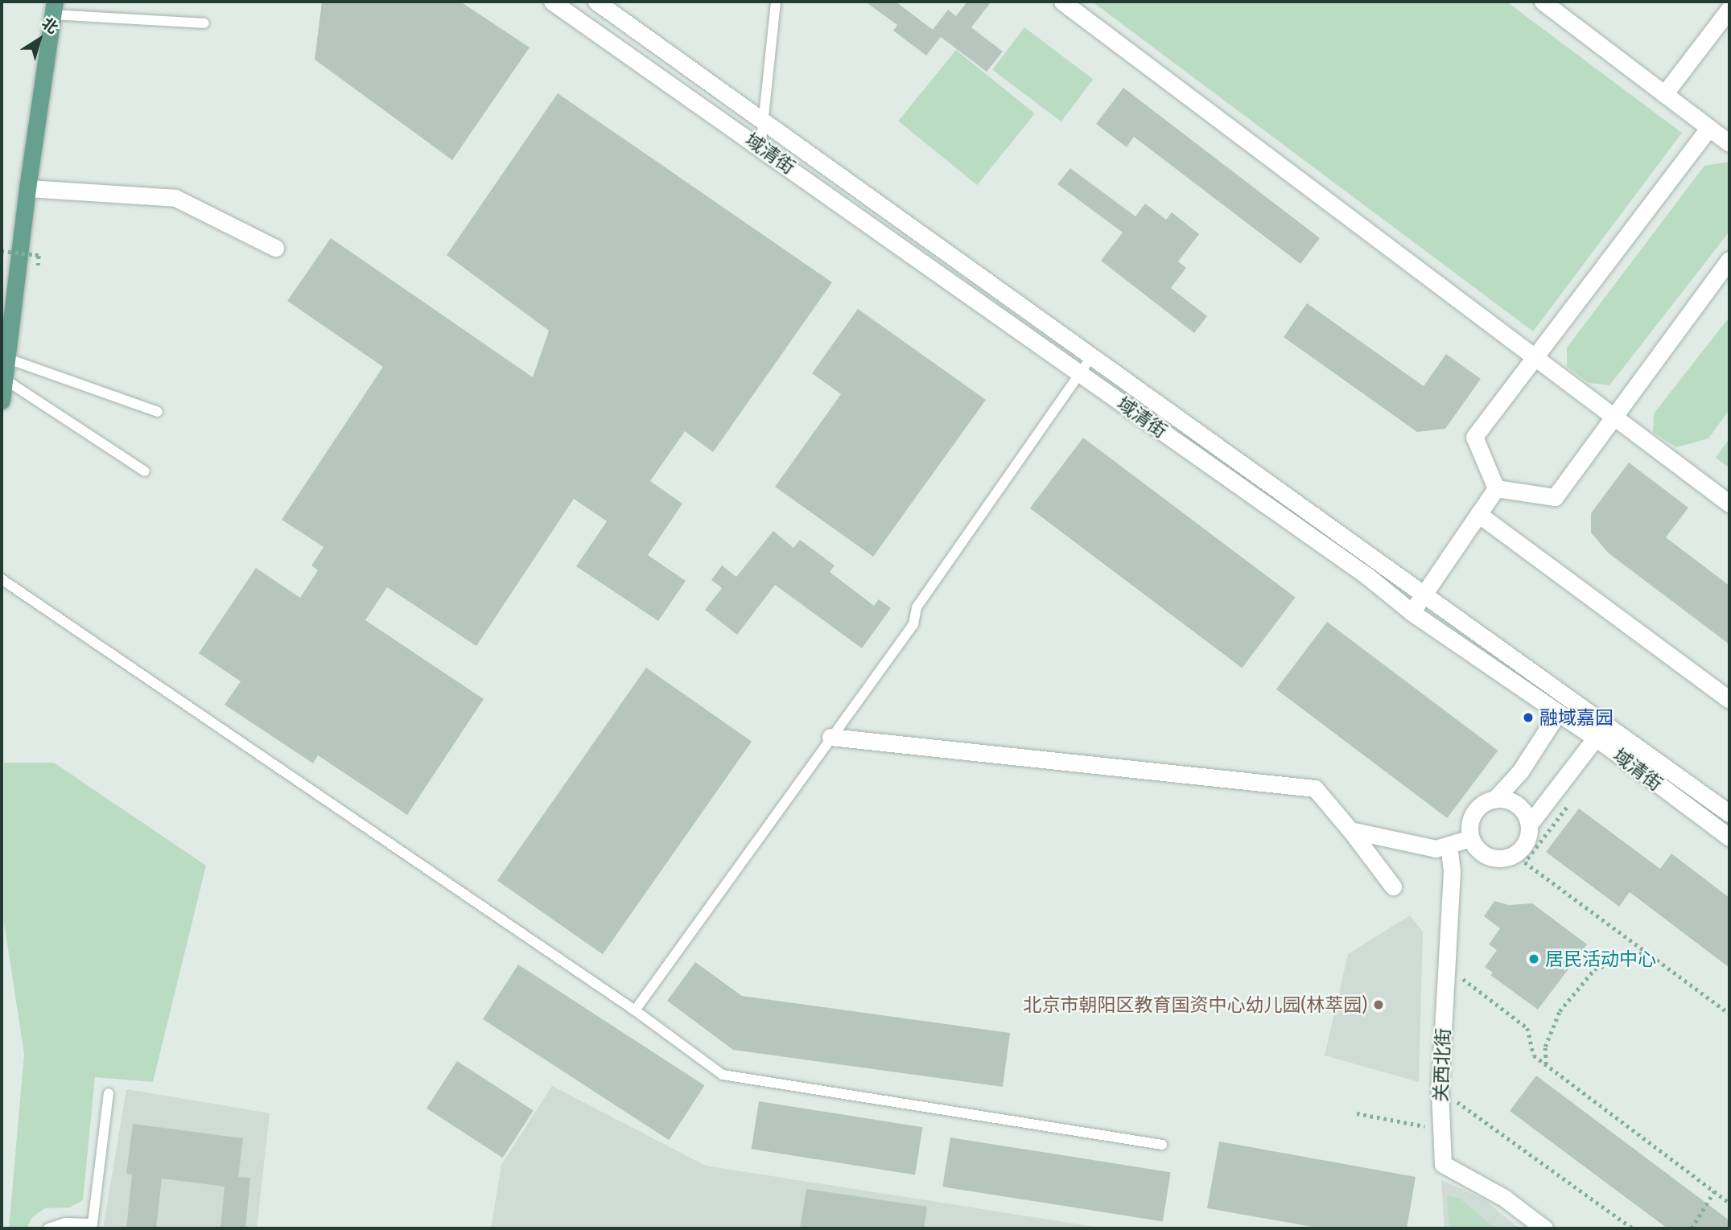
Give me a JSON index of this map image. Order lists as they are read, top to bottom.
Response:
{
  "streets": {
    "street": ["域清街", "关西北街"]
  },
  "places": ["融域嘉园", "居民活动中心", "北京市朝阳区教育国资中心幼儿园(林萃园)"],
  "north": "top right"
}
